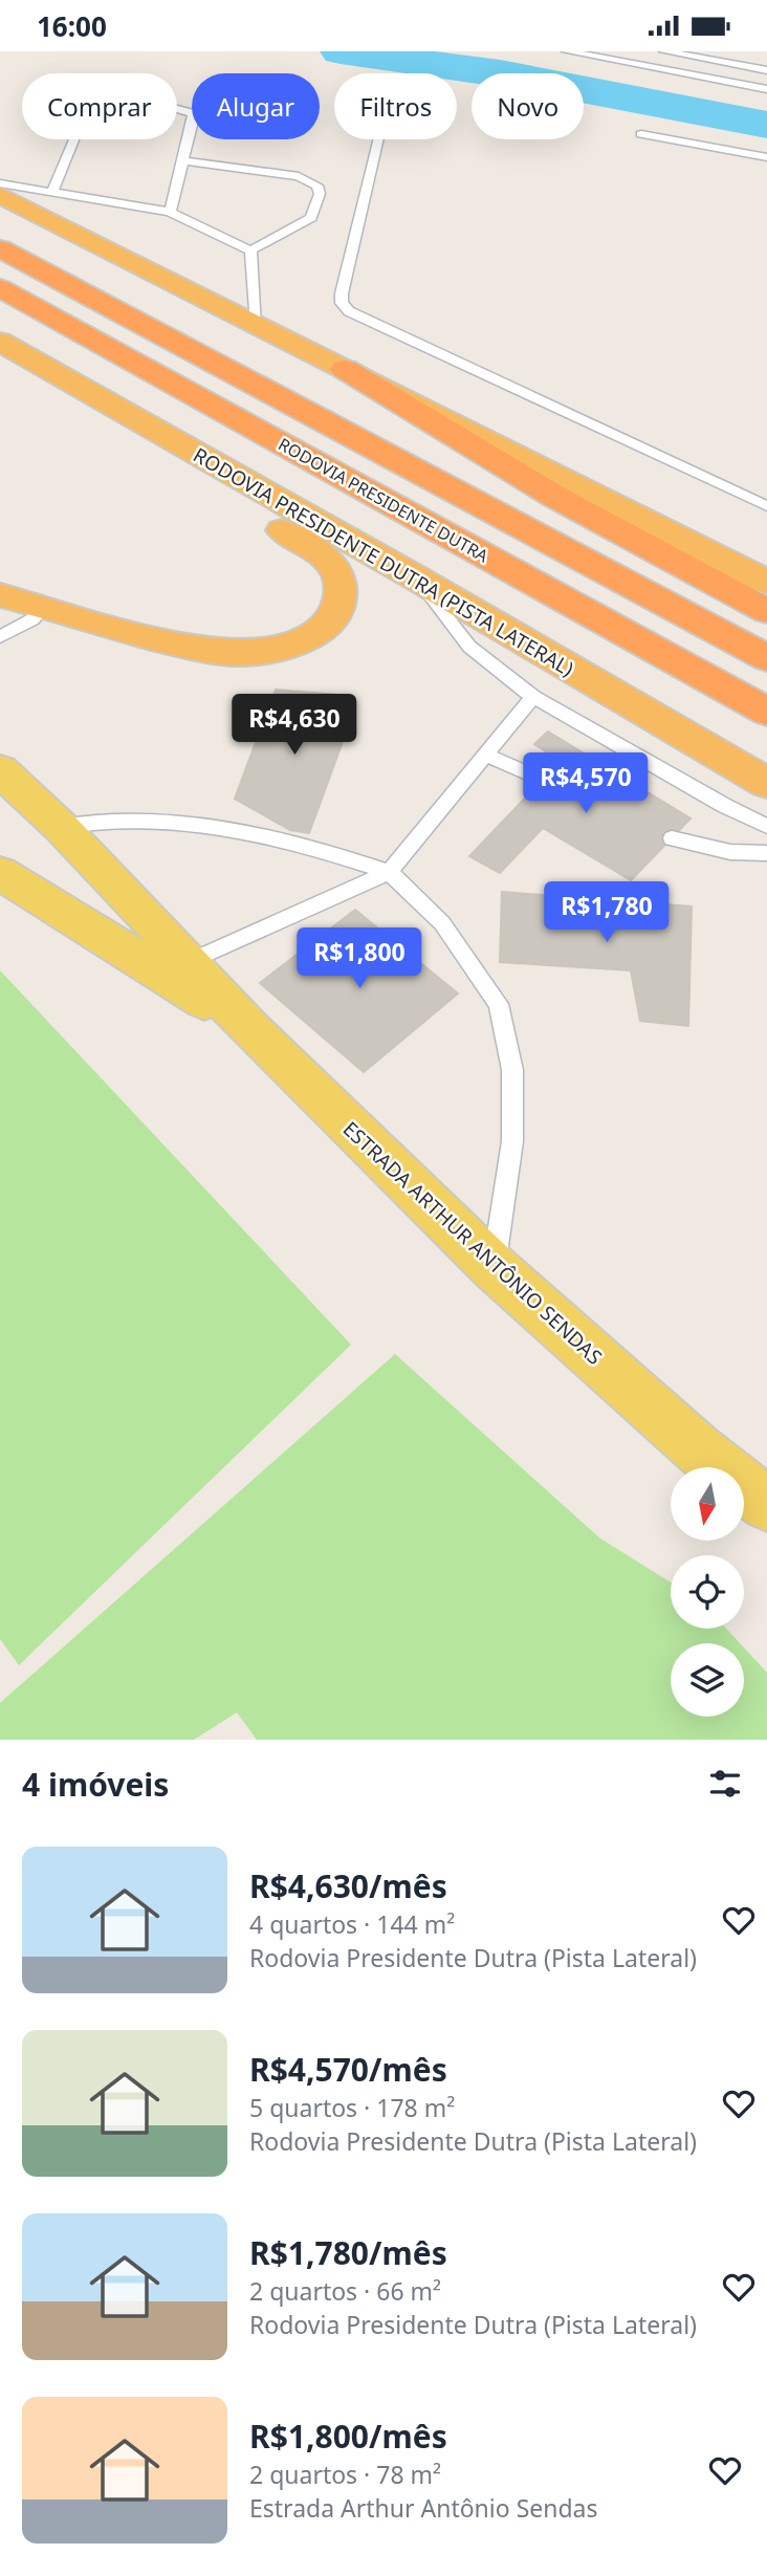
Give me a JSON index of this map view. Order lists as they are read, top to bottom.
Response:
{
  "streets": {
    "highway": ["RODOVIA PRESIDENTE DUTRA", "RODOVIA PRESIDENTE DUTRA (PISTA LATERAL)"],
    "main road": ["ESTRADA ARTHUR ANTÔNIO SENDAS"]
  },
  "north": "bottom",
  "page": {
    "status": "16:00",
    "chip": [
      "Comprar",
      "Alugar",
      "Filtros",
      "Novo"
    ],
    "price": [
      "R$4,630",
      "R$4,570",
      "R$1,780",
      "R$1,800"
    ],
    "heading": "4 imóveis",
    "list": [
      {
        "name": "R$4,630/mês",
        "note": "4 quartos · 144 m² · Rodovia Presidente Dutra (Pista Lateral)"
      },
      {
        "name": "R$4,570/mês",
        "note": "5 quartos · 178 m² · Rodovia Presidente Dutra (Pista Lateral)"
      },
      {
        "name": "R$1,780/mês",
        "note": "2 quartos · 66 m² · Rodovia Presidente Dutra (Pista Lateral)"
      },
      {
        "name": "R$1,800/mês",
        "note": "2 quartos · 78 m² · Estrada Arthur Antônio Sendas"
      }
    ]
  }
}
